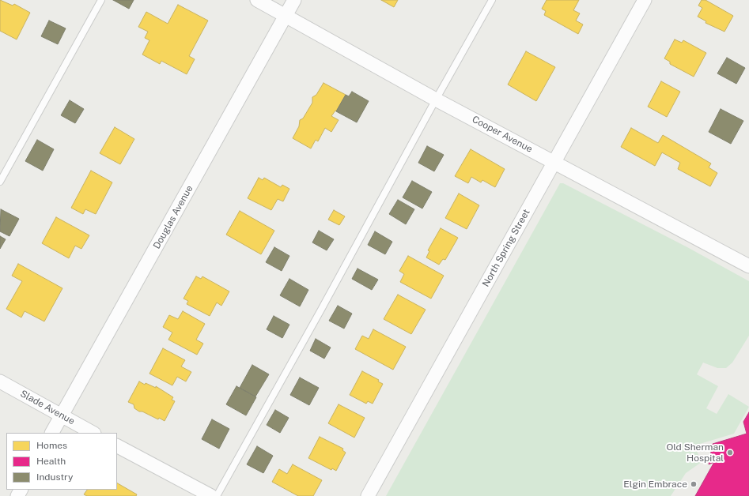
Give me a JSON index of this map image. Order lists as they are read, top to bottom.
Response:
{
  "streets": {
    "street": [
      "Cooper Avenue",
      "Douglas Avenue",
      "North Spring Street",
      "Slade Avenue"
    ]
  },
  "crossings": [
    ["Cooper Avenue", "Douglas Avenue"],
    ["Cooper Avenue", "North Spring Street"],
    ["Douglas Avenue", "Slade Avenue"]
  ],
  "places": ["Old Sherman Hospital", "Elgin Embrace"],
  "legend": ["Homes", "Health", "Industry"]
}
